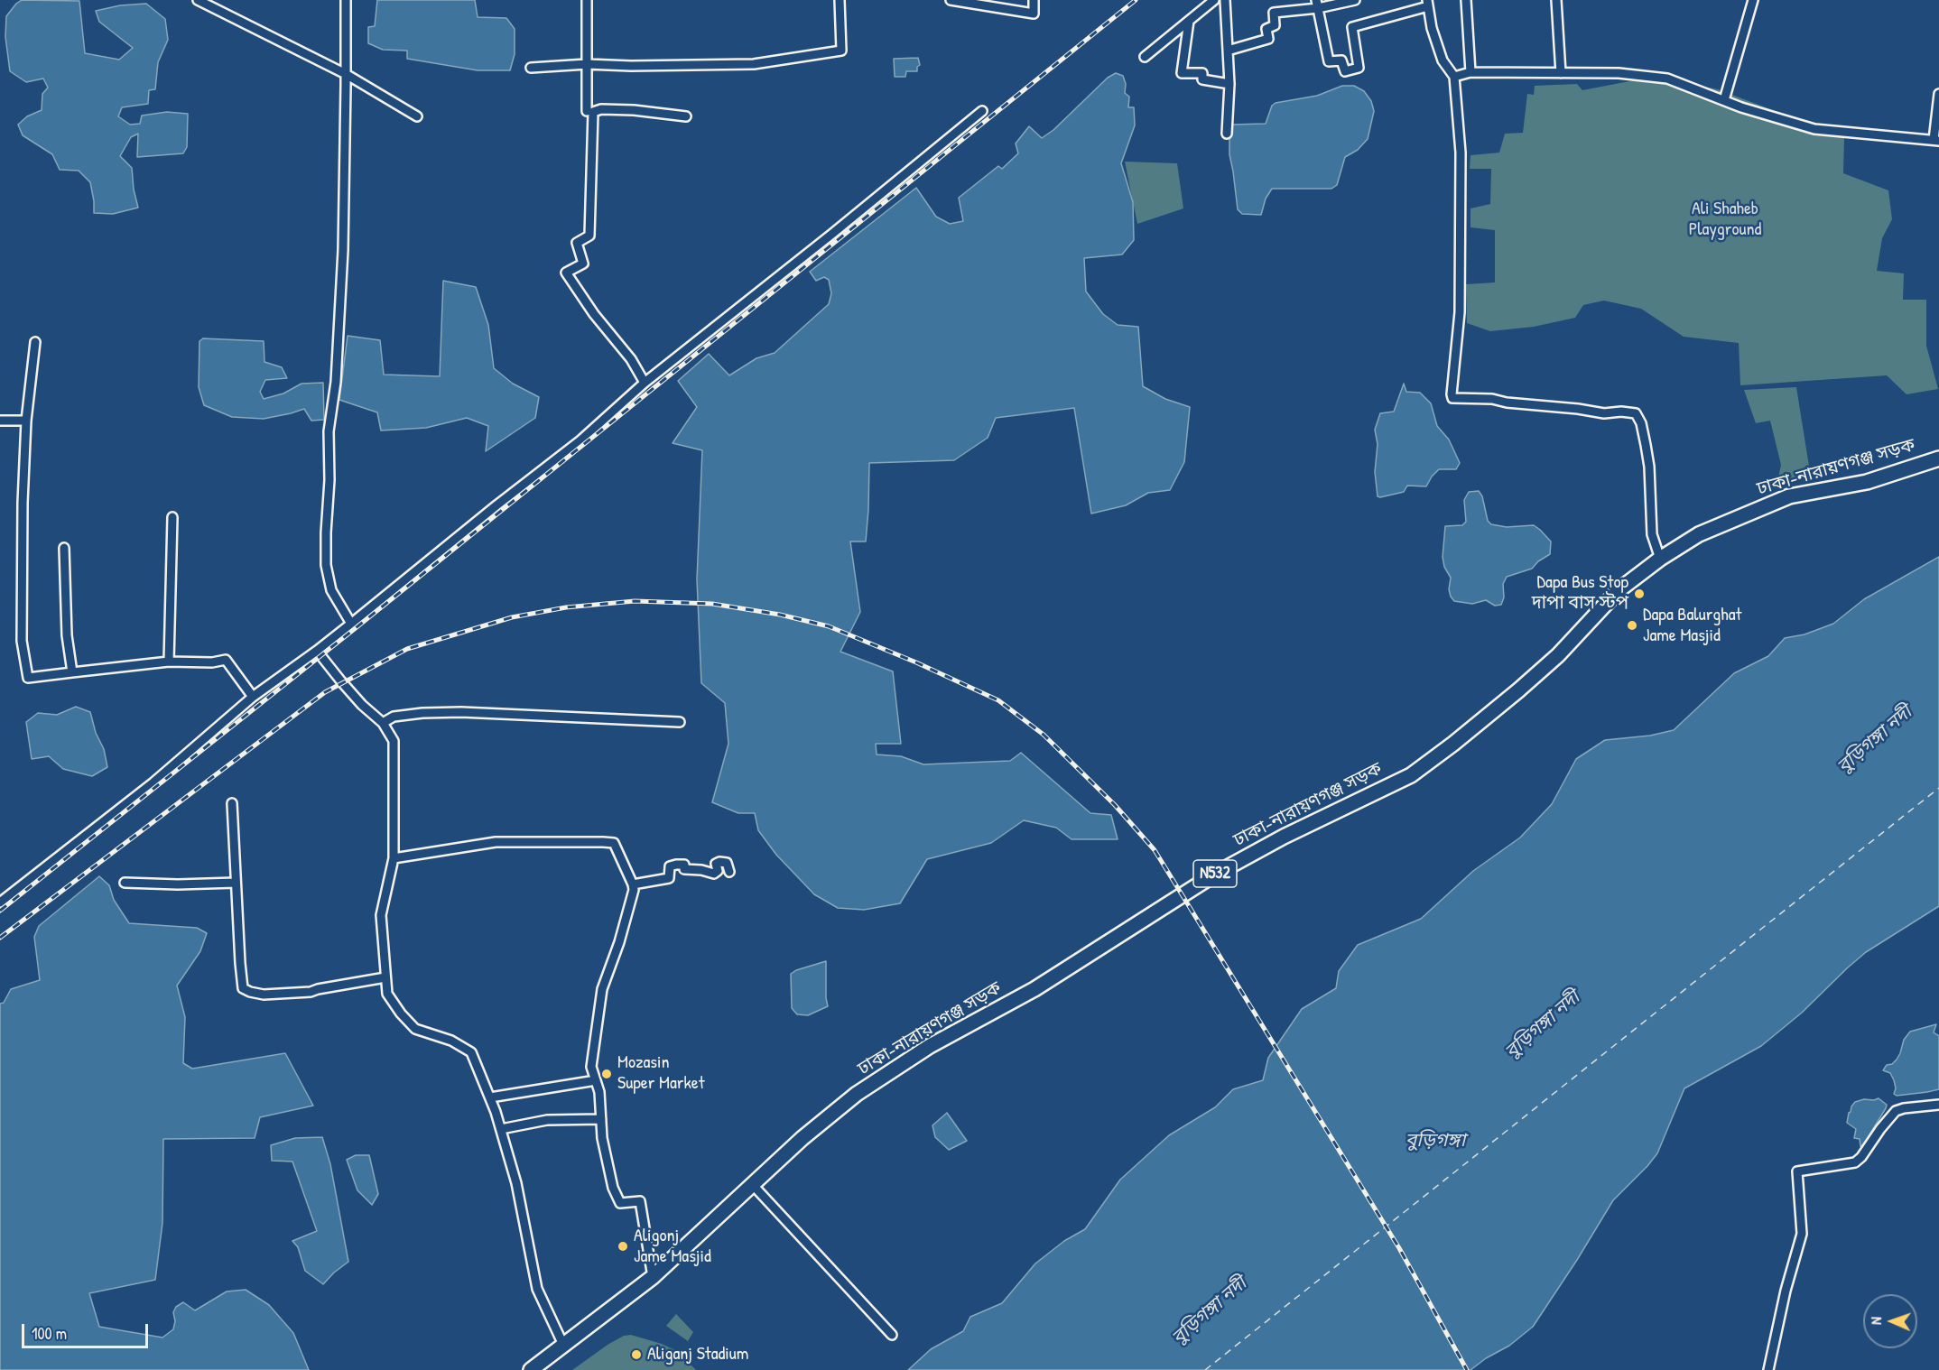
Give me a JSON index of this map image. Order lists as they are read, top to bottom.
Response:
{
  "streets": {
    "highway": ["ঢাকা-নারায়ণগঞ্জ সড়ক", "N532"]
  },
  "water": ["বুড়িগঙ্গা নদী", "বুড়িগঙ্গা"],
  "parks": ["Ali Shaheb Playground"],
  "places": [
    "Dapa Bus Stop দাপা বাস স্টপ",
    "Dapa Balurghat Jame Masjid",
    "Mozasin Super Market",
    "Aligonj Jame Masjid",
    "Aliganj Stadium"
  ],
  "scale_bar": "100 m",
  "north": "left"
}
